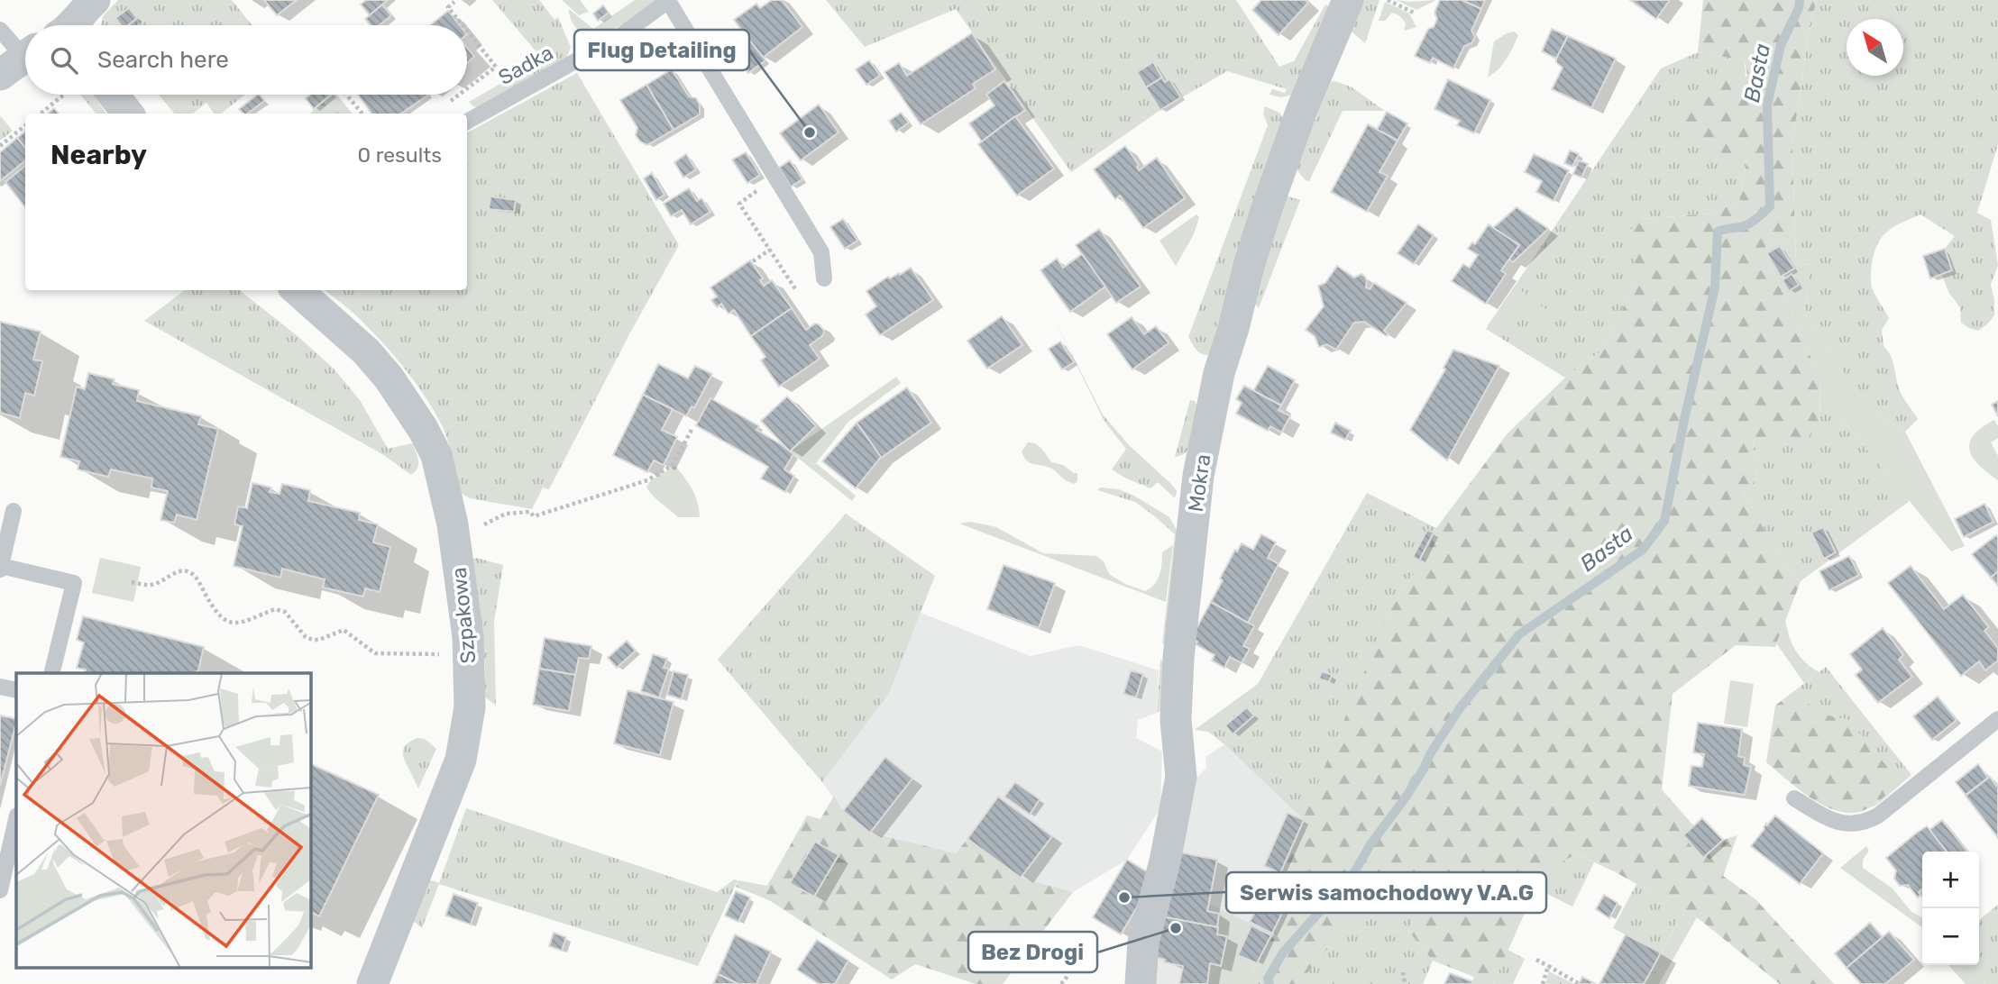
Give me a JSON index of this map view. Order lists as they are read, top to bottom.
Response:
{
  "streets": {
    "street": ["Mokra", "Szpakowa"],
    "lane": ["Sadka"]
  },
  "water": ["Basta"],
  "places": ["Flug Detailing", "Serwis samochodowy V.A.G", "Bez Drogi"],
  "north": "top left",
  "page": {
    "search": "Search here",
    "heading": ["Nearby", "0 results"],
    "map_buttons": ["+", "−"]
  }
}
